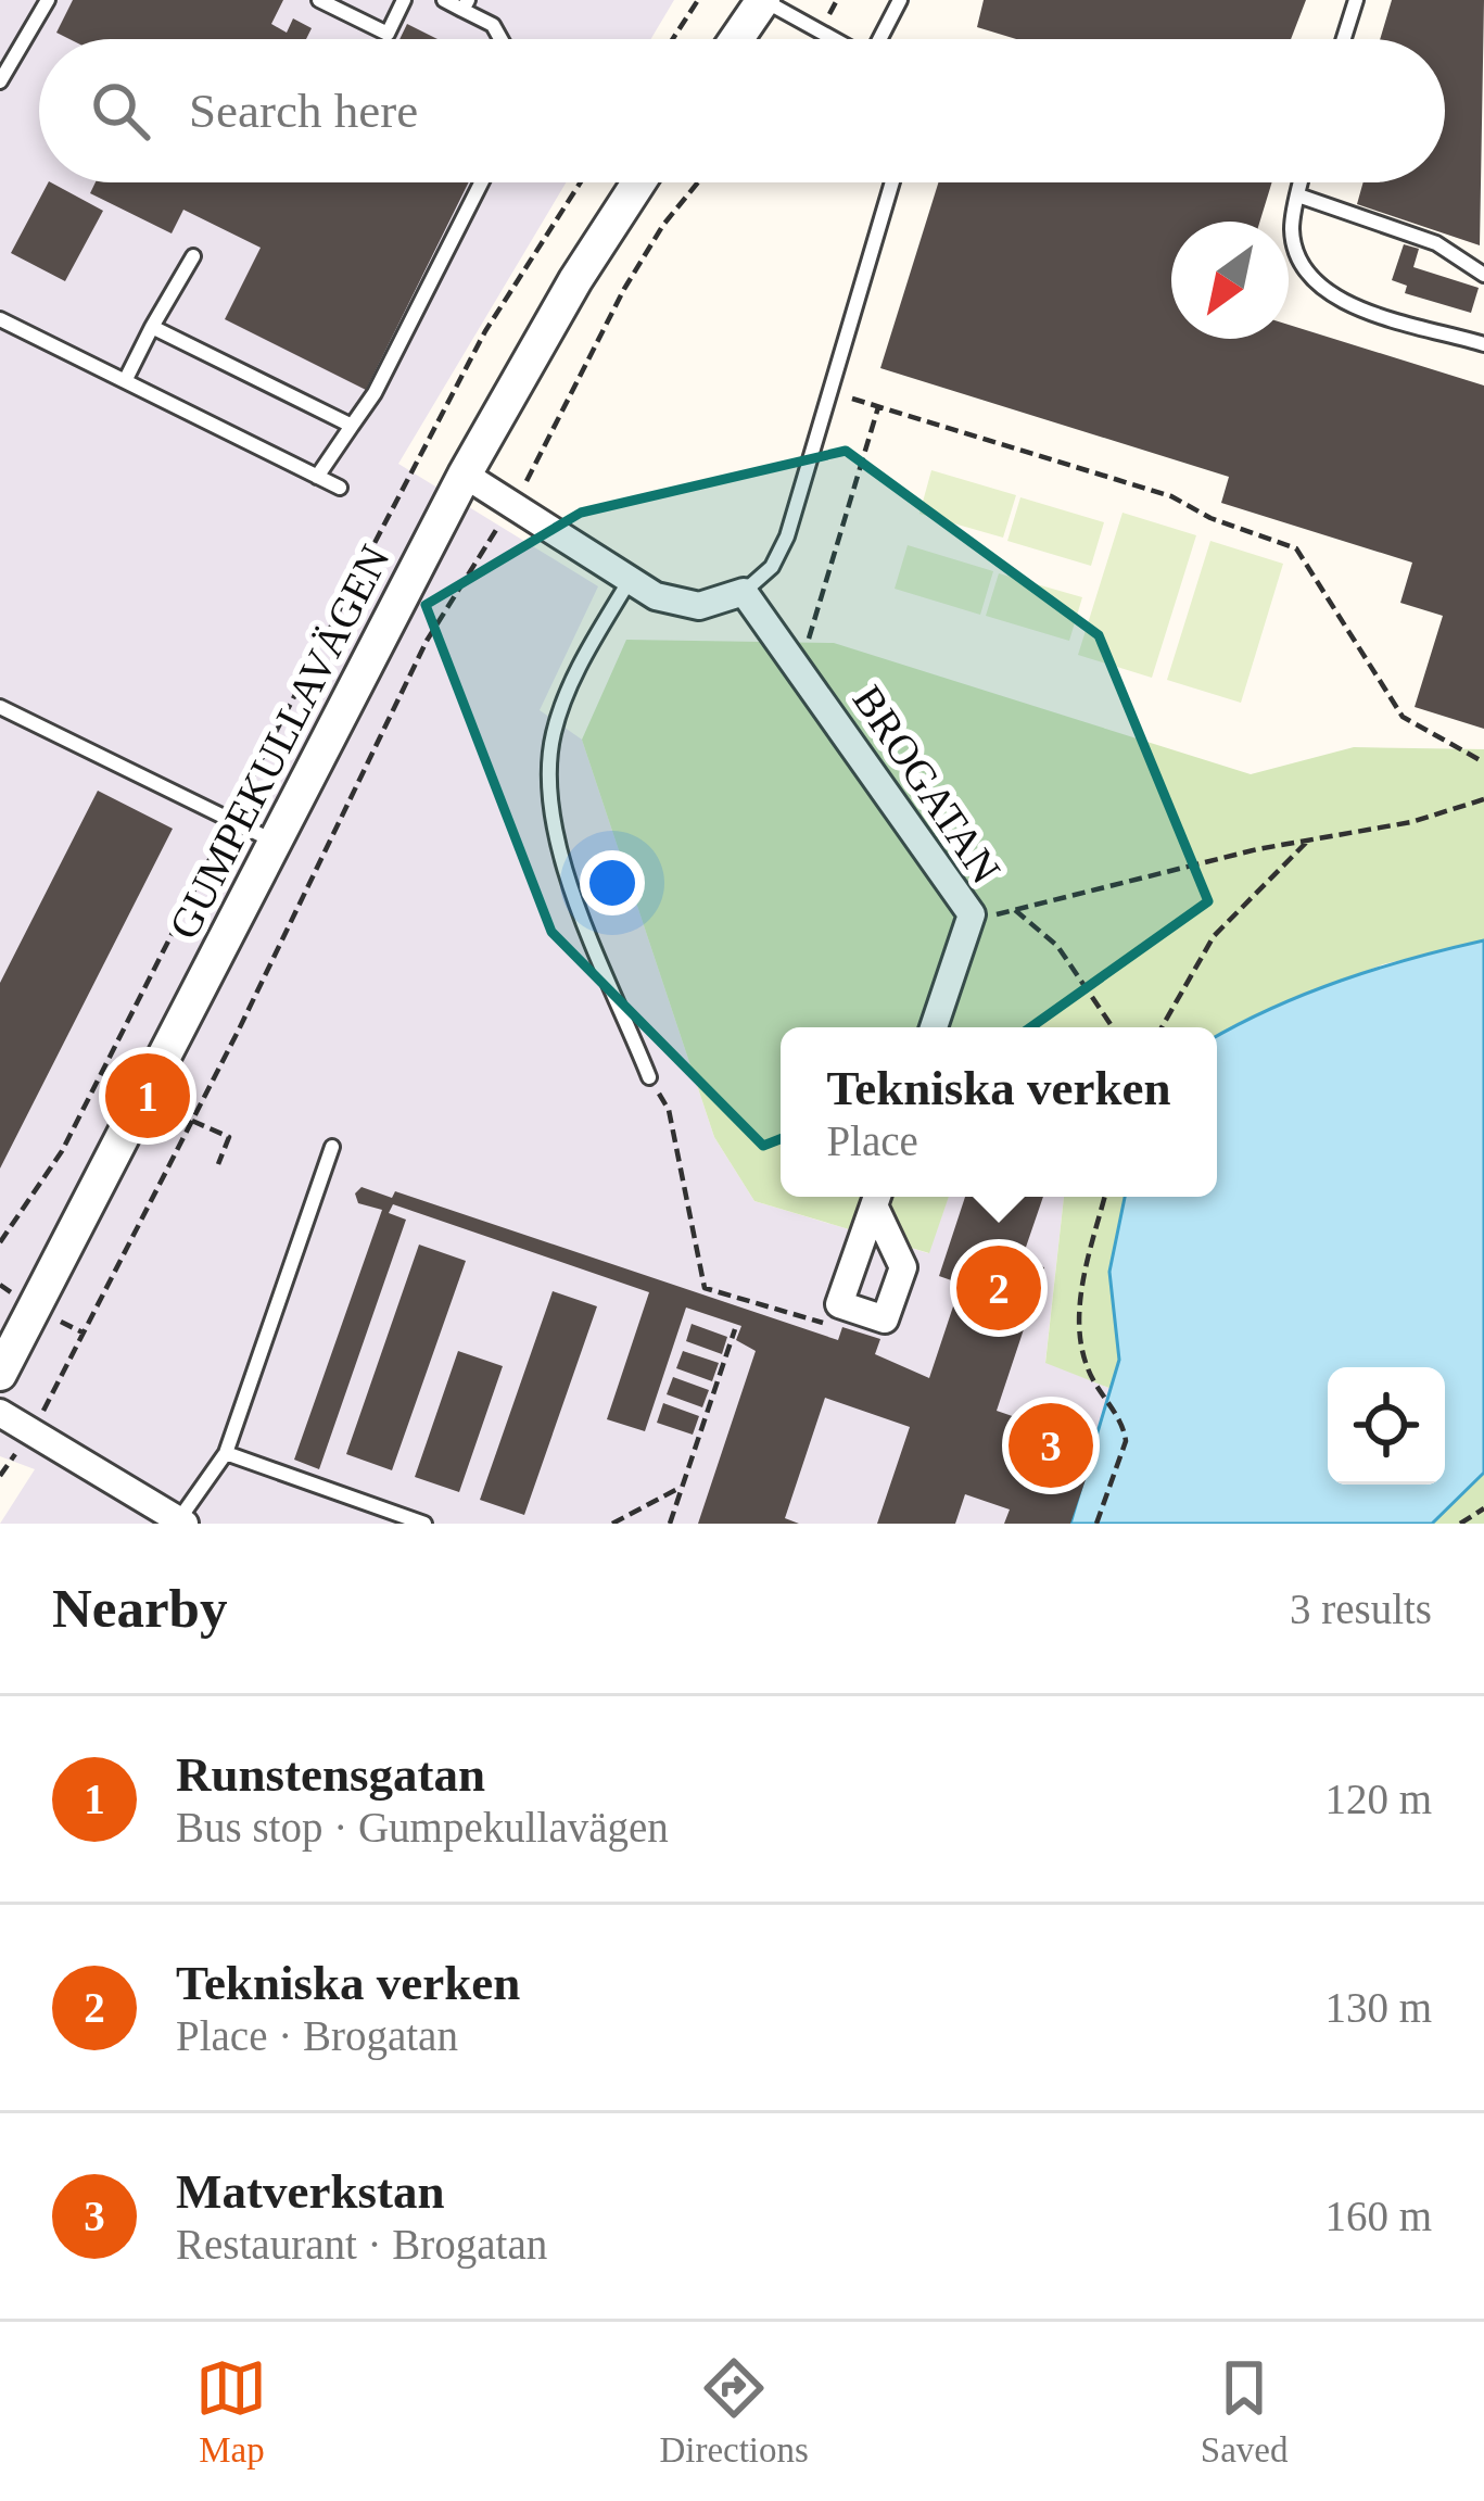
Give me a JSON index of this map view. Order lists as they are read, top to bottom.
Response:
{
  "streets": {
    "street": ["GUMPEKULLAVÄGEN", "BROGATAN"]
  },
  "north": "bottom left",
  "page": {
    "search": "Search here",
    "popup": ["Tekniska verken", "Place"],
    "pins": ["1", "2", "3"],
    "heading": ["Nearby", "3 results"],
    "list": [
      {
        "mark": "1",
        "name": "Runstensgatan",
        "note": "Bus stop · Gumpekullavägen",
        "value": "120 m"
      },
      {
        "mark": "2",
        "name": "Tekniska verken",
        "note": "Place · Brogatan",
        "value": "130 m"
      },
      {
        "mark": "3",
        "name": "Matverkstan",
        "note": "Restaurant · Brogatan",
        "value": "160 m"
      }
    ],
    "nav": ["Map", "Directions", "Saved"]
  }
}
